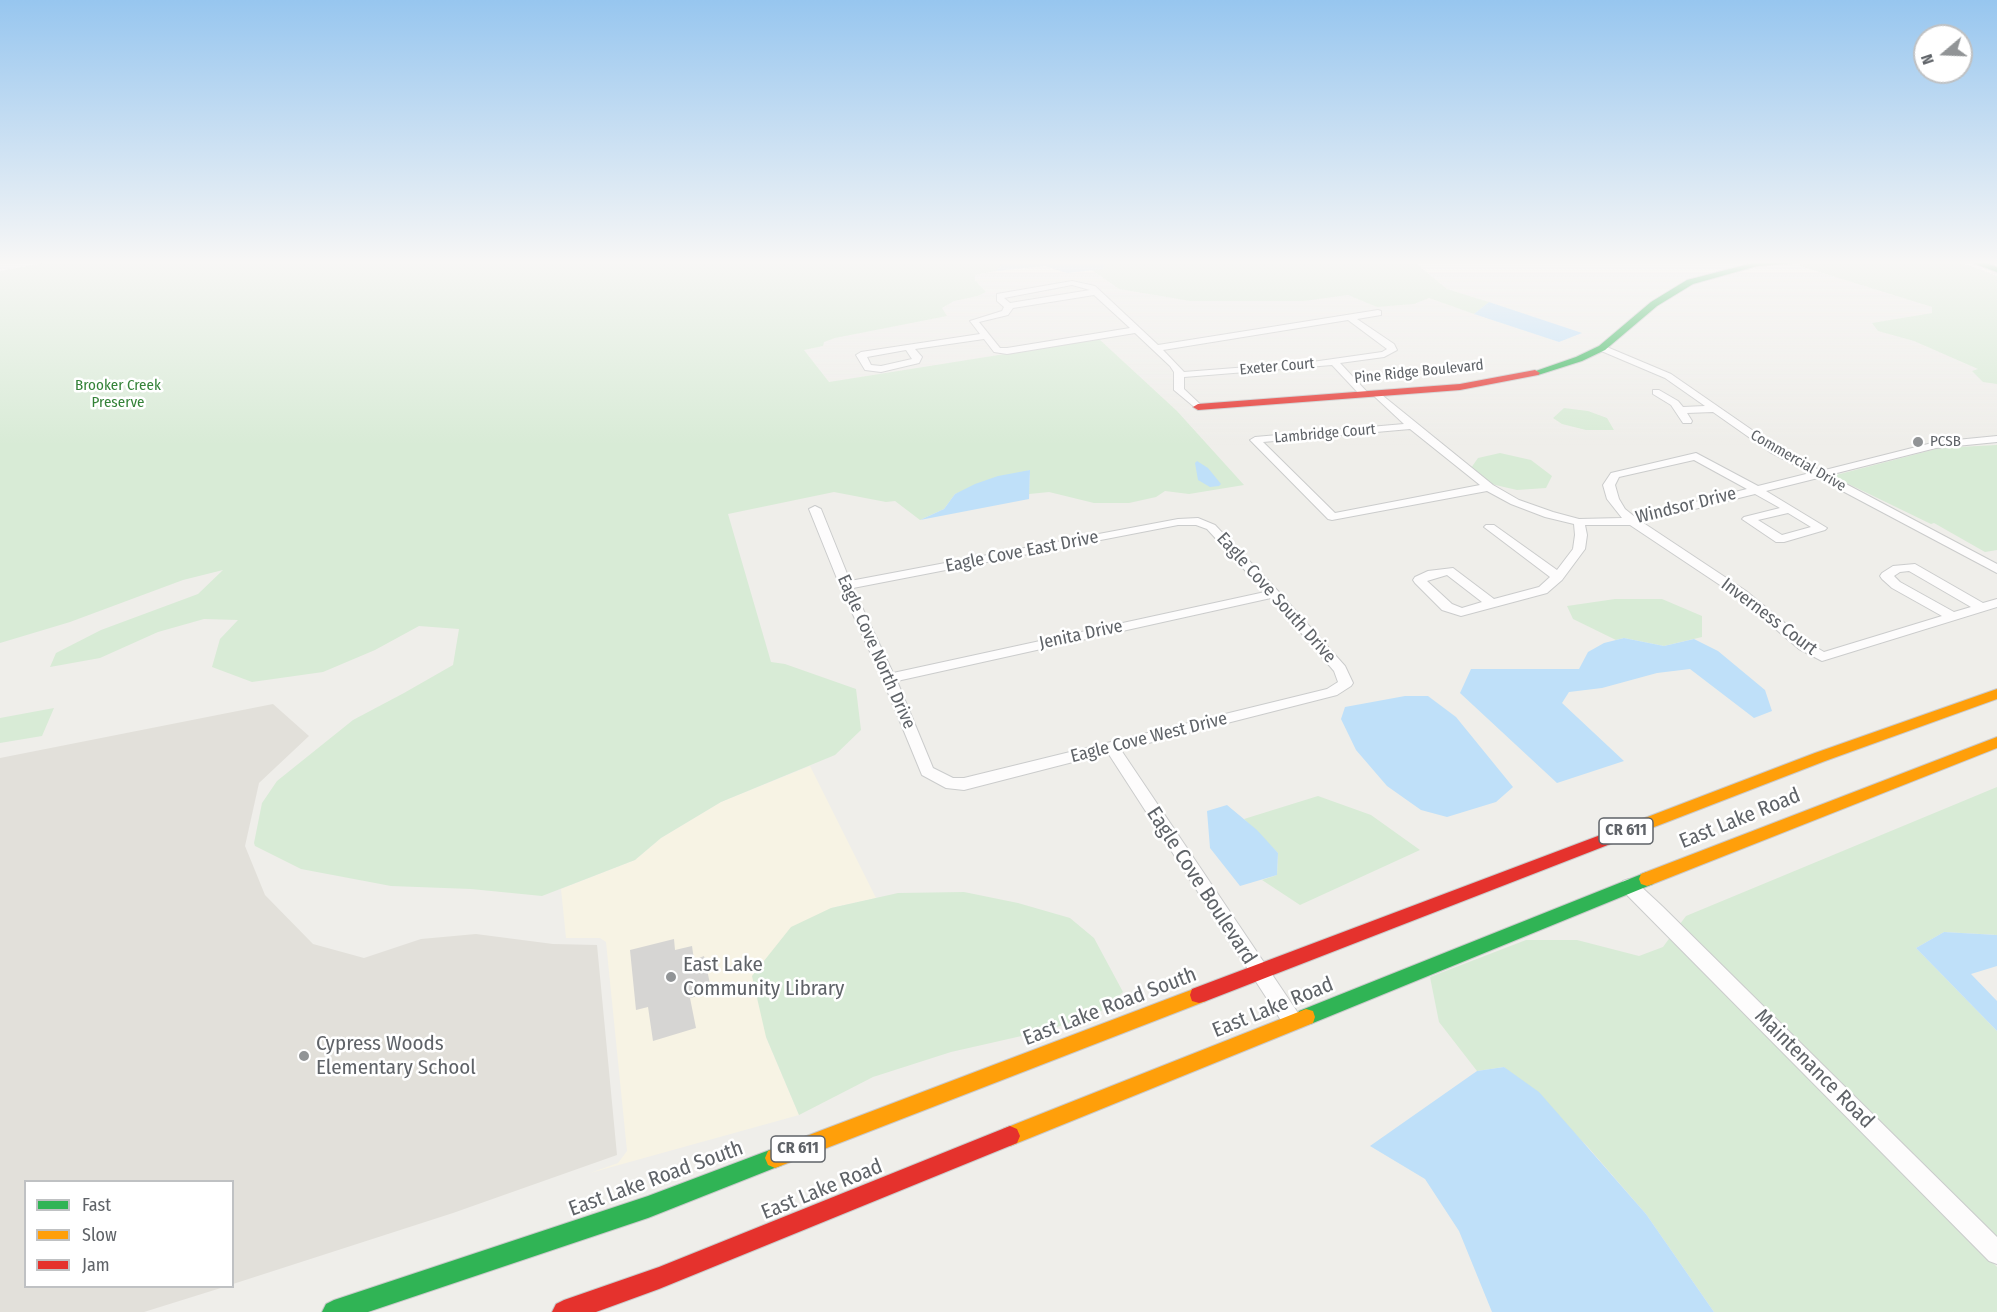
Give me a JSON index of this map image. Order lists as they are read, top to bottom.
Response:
{
  "streets": {
    "main road": [
      "Pine Ridge Boulevard",
      "East Lake Road",
      "CR 611",
      "East Lake Road South"
    ],
    "street": [
      "Exeter Court",
      "Lambridge Court",
      "Commercial Drive",
      "Windsor Drive",
      "Eagle Cove East Drive",
      "Eagle Cove South Drive",
      "Inverness Court",
      "Jenita Drive",
      "Eagle Cove North Drive",
      "Eagle Cove West Drive",
      "Eagle Cove Boulevard",
      "Maintenance Road"
    ]
  },
  "crossings": [
    ["Exeter Court", "Windsor Drive"],
    ["Pine Ridge Boulevard", "Commercial Drive"],
    ["Pine Ridge Boulevard", "Windsor Drive"],
    ["Lambridge Court", "Windsor Drive"],
    ["Commercial Drive", "Windsor Drive"],
    ["Windsor Drive", "Inverness Court"],
    ["Eagle Cove East Drive", "Eagle Cove South Drive"],
    ["Eagle Cove East Drive", "Eagle Cove North Drive"],
    ["Eagle Cove South Drive", "Jenita Drive"],
    ["Eagle Cove South Drive", "Eagle Cove West Drive"],
    ["Jenita Drive", "Eagle Cove North Drive"],
    ["Eagle Cove North Drive", "Eagle Cove West Drive"],
    ["Eagle Cove West Drive", "Eagle Cove Boulevard"],
    ["East Lake Road", "Eagle Cove Boulevard"],
    ["East Lake Road", "East Lake Road South"],
    ["East Lake Road", "Maintenance Road"],
    ["Eagle Cove Boulevard", "East Lake Road South"]
  ],
  "parks": ["Brooker Creek Preserve"],
  "places": ["PCSB", "East Lake Community Library", "Cypress Woods Elementary School"],
  "legend": ["Fast", "Slow", "Jam"],
  "north": "left"
}
